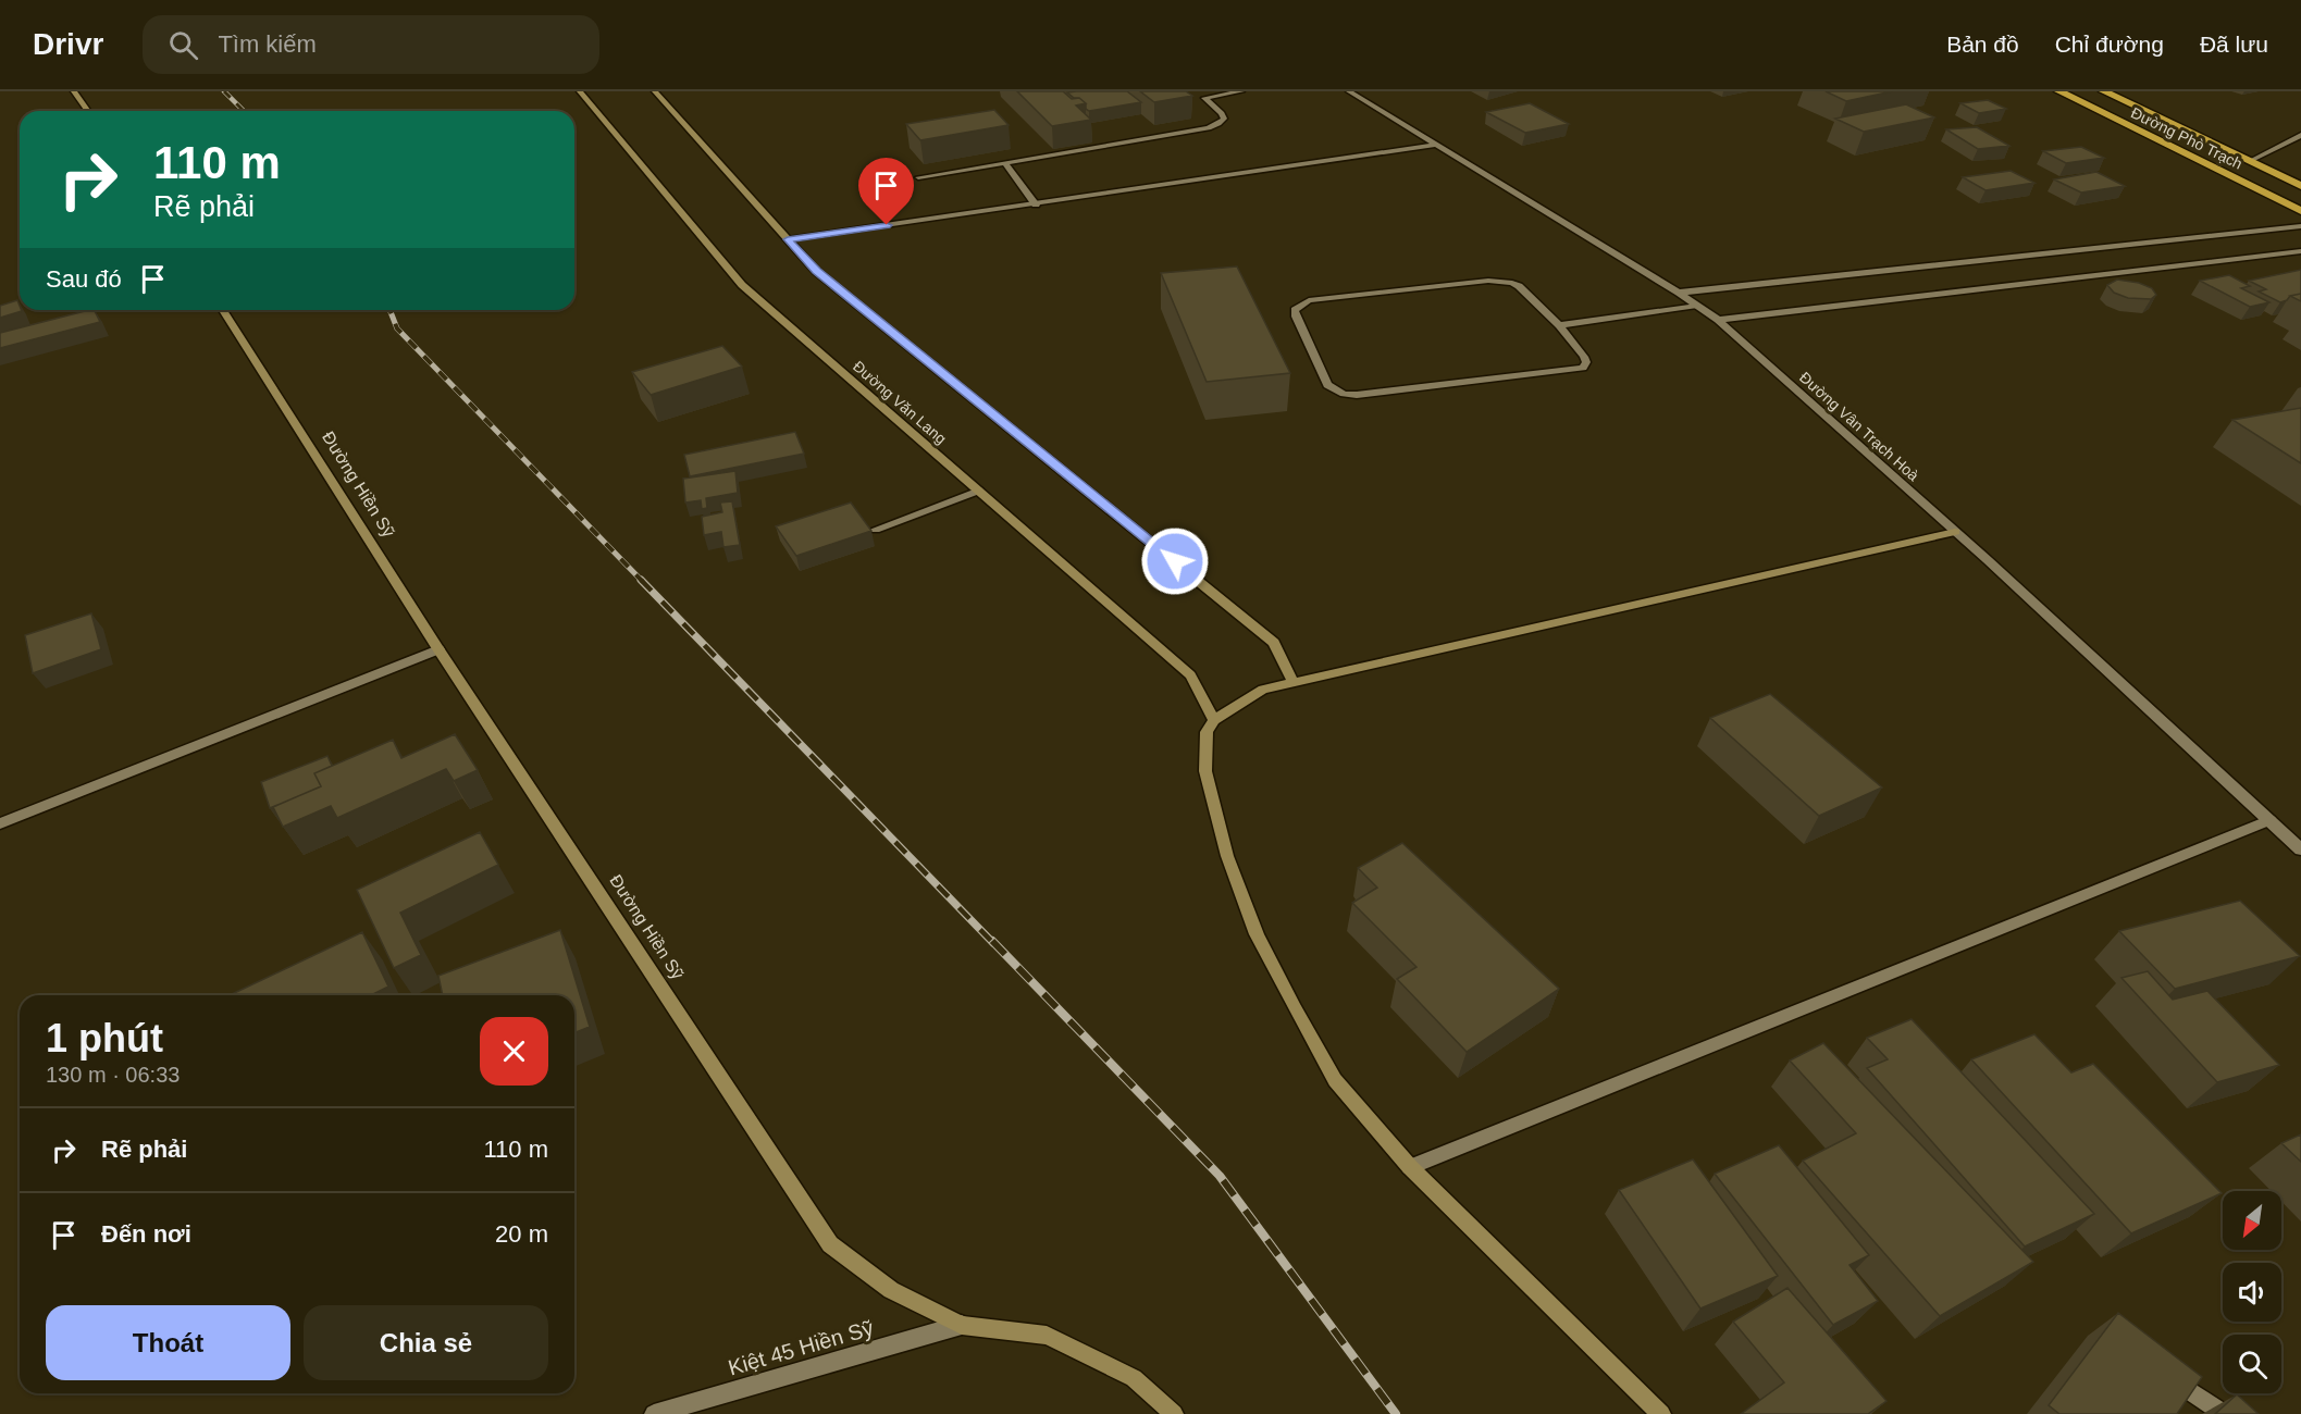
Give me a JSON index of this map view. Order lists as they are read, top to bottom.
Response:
{
  "streets": {
    "highway": ["Đường Phò Trạch"],
    "street": [
      "Đường Văn Lang",
      "Đường Vân Trạch Hoà",
      "Đường Hiền Sỹ",
      "Kiệt 45 Hiền Sỹ"
    ]
  },
  "crossings": [
    ["Đường Hiền Sỹ", "Kiệt 45 Hiền Sỹ"]
  ],
  "north": "bottom left",
  "page": {
    "header": "Drivr",
    "search": "Tìm kiếm",
    "nav": ["Bản đồ", "Chỉ đường", "Đã lưu"],
    "turn": ["110 m", "Rẽ phải"],
    "then": "Sau đó",
    "heading": ["1 phút", "130 m · 06:33"],
    "list": [
      {
        "name": "Rẽ phải",
        "value": "110 m"
      },
      {
        "name": "Đến nơi",
        "value": "20 m"
      }
    ],
    "buttons": ["Thoát", "Chia sẻ"]
  }
}
